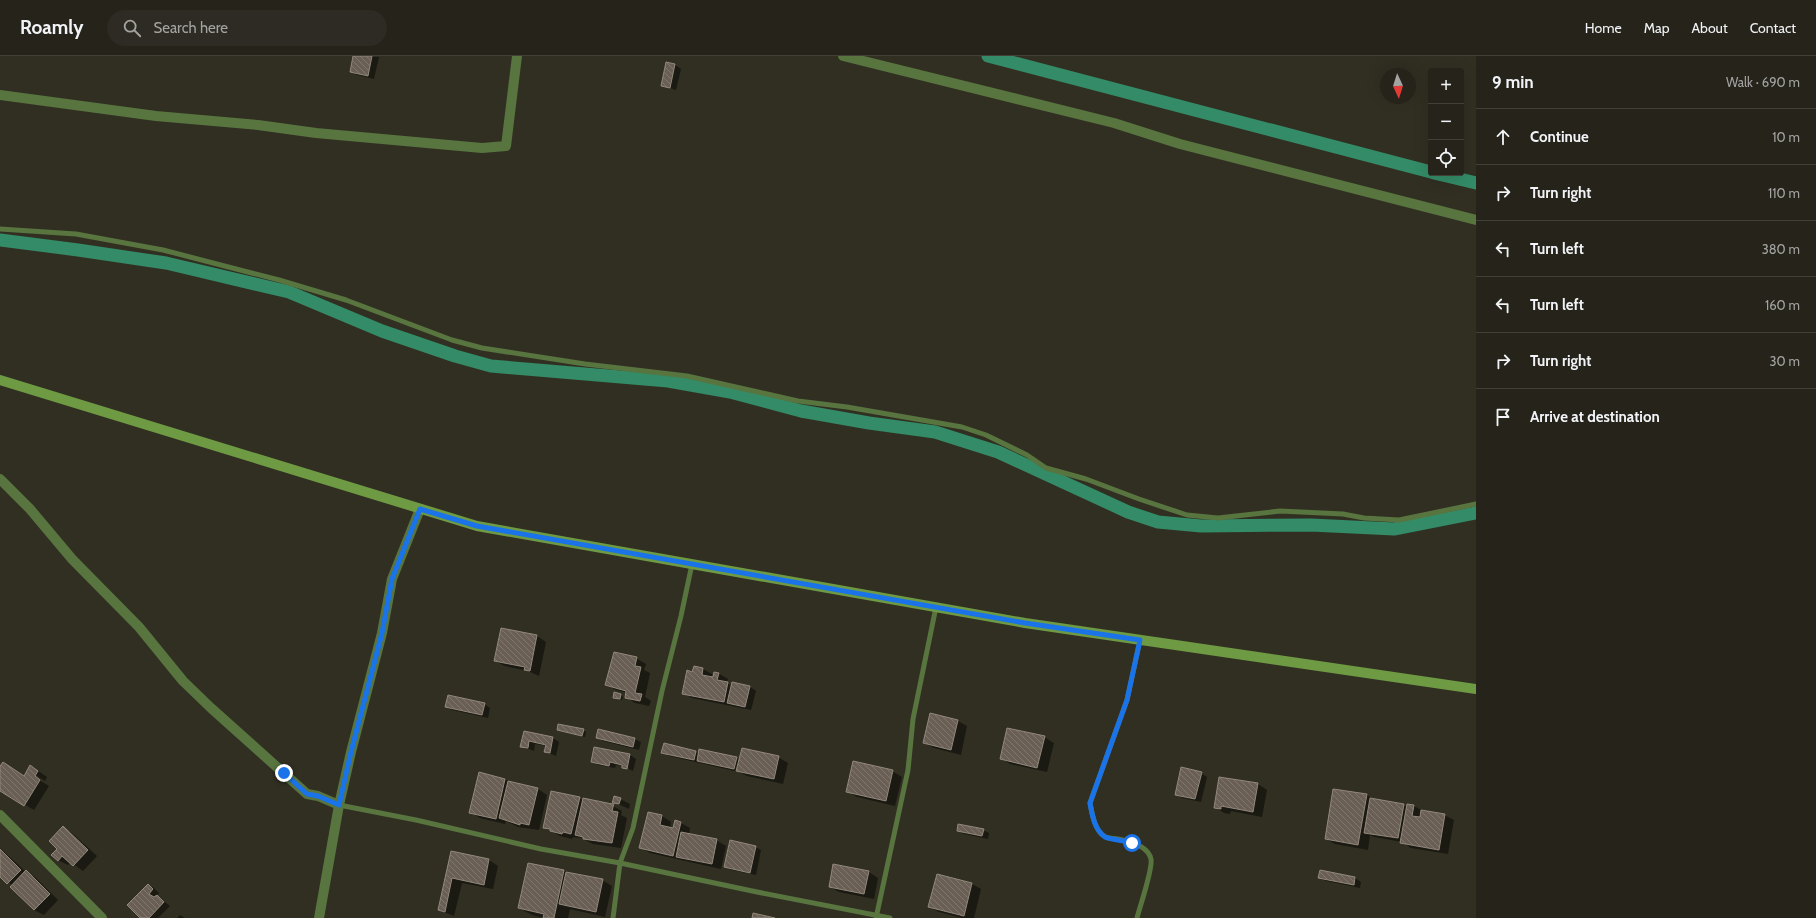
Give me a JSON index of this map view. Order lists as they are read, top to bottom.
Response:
{
  "north": "bottom",
  "page": {
    "header": "Roamly",
    "search": "Search here",
    "nav": [
      "Home",
      "Map",
      "About",
      "Contact"
    ],
    "heading": ["9 min", "Walk · 690 m"],
    "map_buttons": ["+", "−"],
    "list": [
      ["Continue", "10 m"],
      ["Turn right", "110 m"],
      ["Turn left", "380 m"],
      ["Turn left", "160 m"],
      ["Turn right", "30 m"],
      "Arrive at destination"
    ]
  }
}
